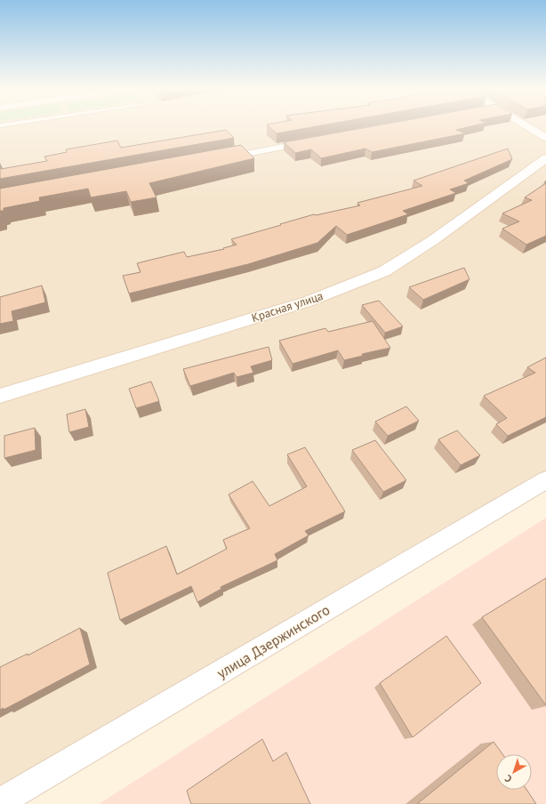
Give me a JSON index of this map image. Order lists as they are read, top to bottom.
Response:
{
  "streets": {
    "street": ["Красная улица", "улица Дзержинского"]
  },
  "north": "bottom left"
}
